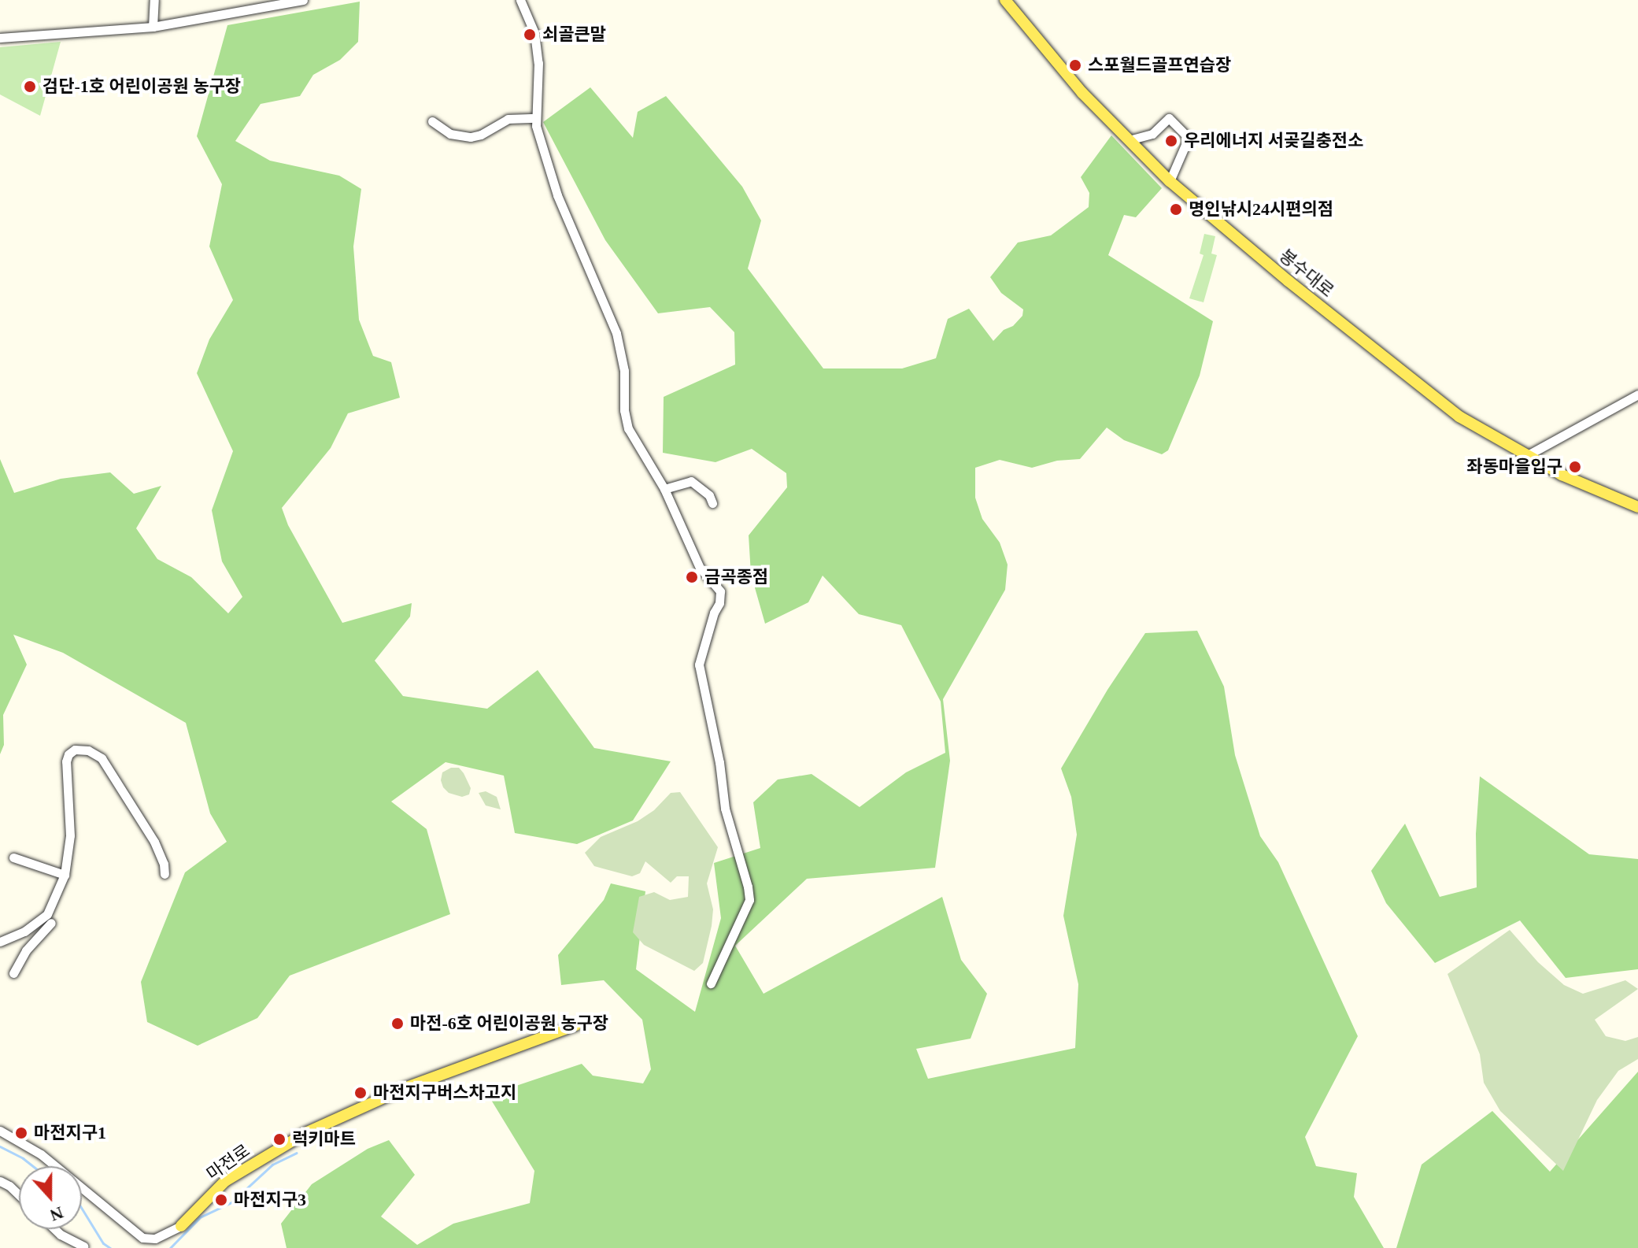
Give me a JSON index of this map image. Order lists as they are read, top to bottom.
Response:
{
  "streets": {
    "main road": ["봉수대로", "마전로"]
  },
  "places": [
    "쇠골큰말",
    "스포월드골프연습장",
    "검단-1호 어린이공원 농구장",
    "우리에너지 서곶길충전소",
    "명인낚시24시편의점",
    "좌동마을입구",
    "금곡종점",
    "마전-6호 어린이공원 농구장",
    "마전지구버스차고지",
    "마전지구1",
    "럭키마트",
    "마전지구3"
  ],
  "north": "bottom"
}
